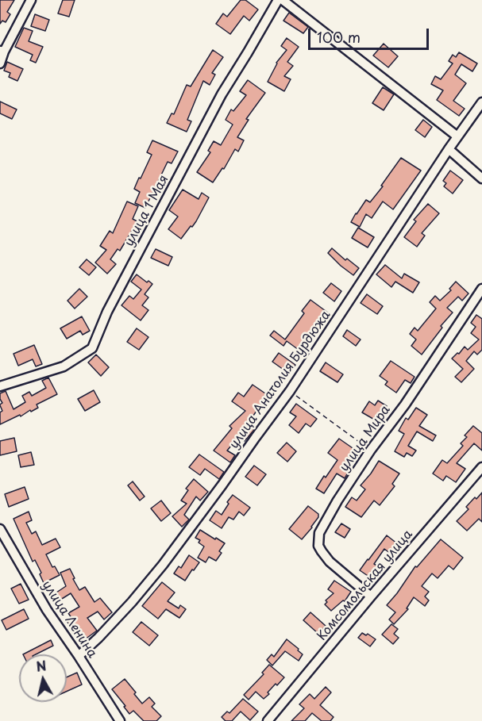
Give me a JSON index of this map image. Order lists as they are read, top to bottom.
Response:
{
  "streets": {
    "street": [
      "улица 1 Мая",
      "улица Анатолия Бурдюжа",
      "улица Мира",
      "Комсомольская улица",
      "улица Ленина"
    ]
  },
  "crossings": [
    ["улица Анатолия Бурдюжа", "улица Ленина"],
    ["улица Мира", "Комсомольская улица"]
  ],
  "scale_bar": "100 m",
  "north": "top"
}
